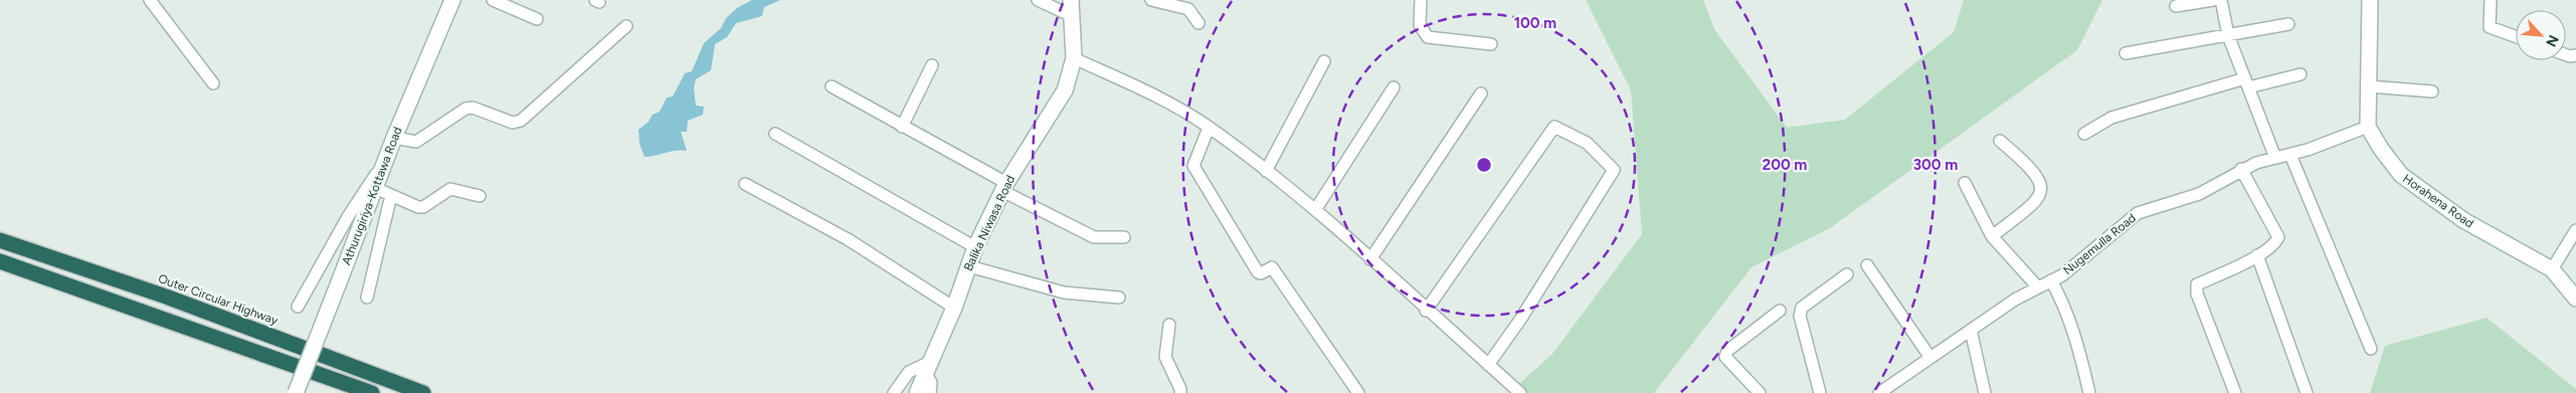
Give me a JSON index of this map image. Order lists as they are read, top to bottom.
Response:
{
  "streets": {
    "highway": ["Outer Circular Highway"],
    "street": [
      "Athurugiriya-Kottawa Road",
      "Horahena Road",
      "Balika Niwasa Road",
      "Nugemulla Road"
    ]
  },
  "crossings": [
    ["Horahena Road", "Nugemulla Road"]
  ],
  "north": "bottom right",
  "rings": ["100 m", "200 m", "300 m"]
}
